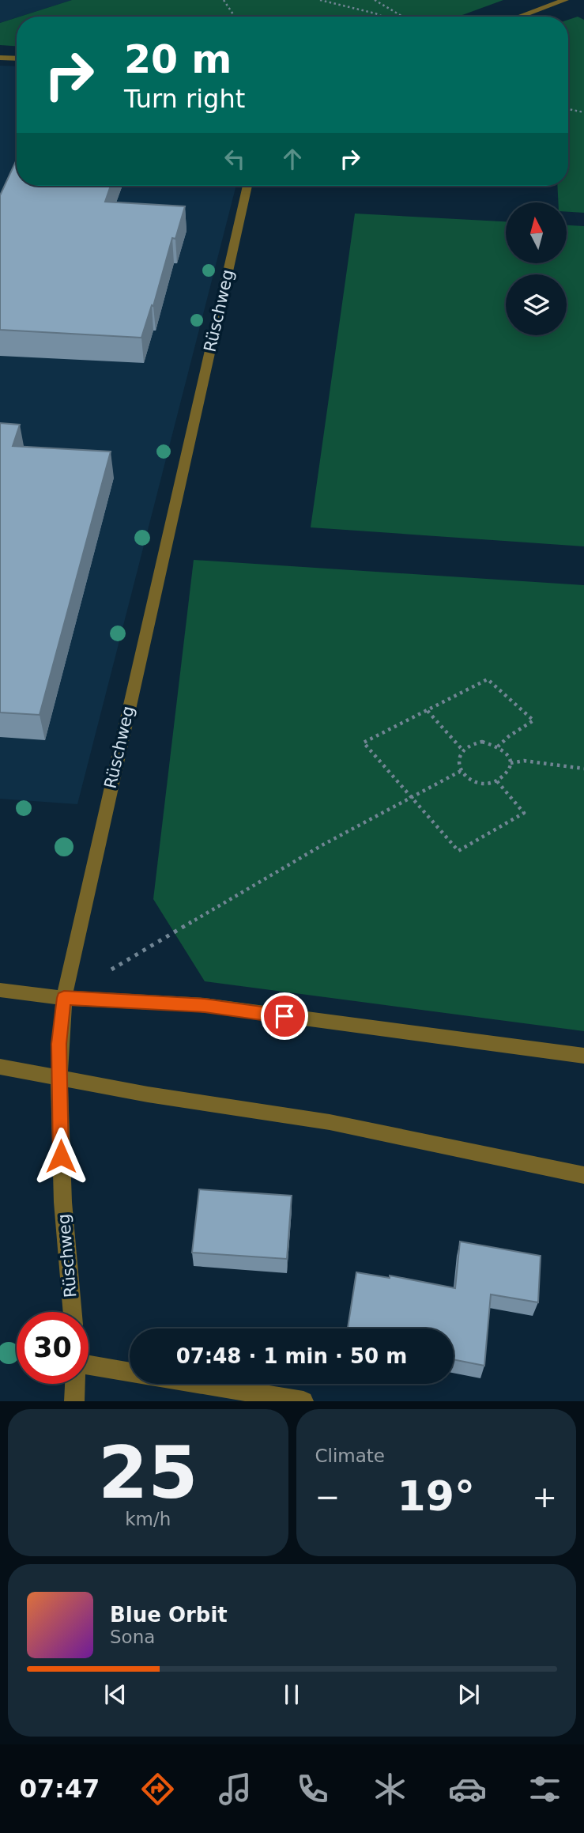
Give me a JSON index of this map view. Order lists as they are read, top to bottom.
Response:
{
  "streets": {
    "street": ["Rüschweg"]
  },
  "north": "top",
  "page": {
    "turn": ["20 m", "Turn right"],
    "limit": "30",
    "trip": "07:48 · 1 min · 50 m",
    "tile": [
      ["25", "km/h"],
      "Climate"
    ],
    "heat": ["−", "19°", "+"],
    "song": ["Blue Orbit", "Sona"],
    "tabs": "07:47"
  }
}
